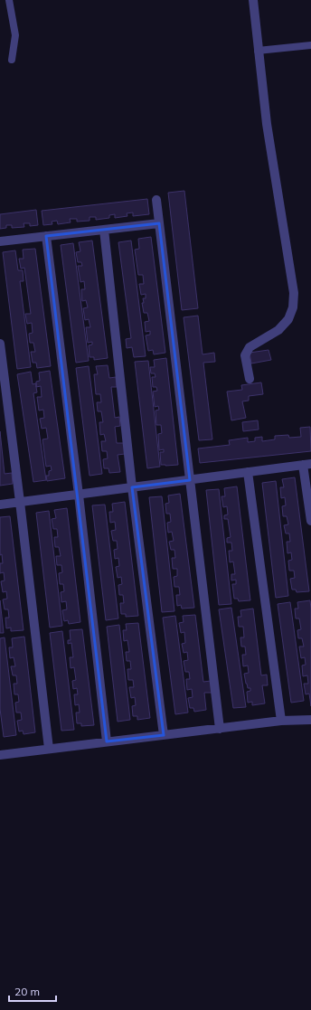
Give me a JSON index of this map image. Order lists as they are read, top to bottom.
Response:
{
  "scale_bar": "20 m"
}
